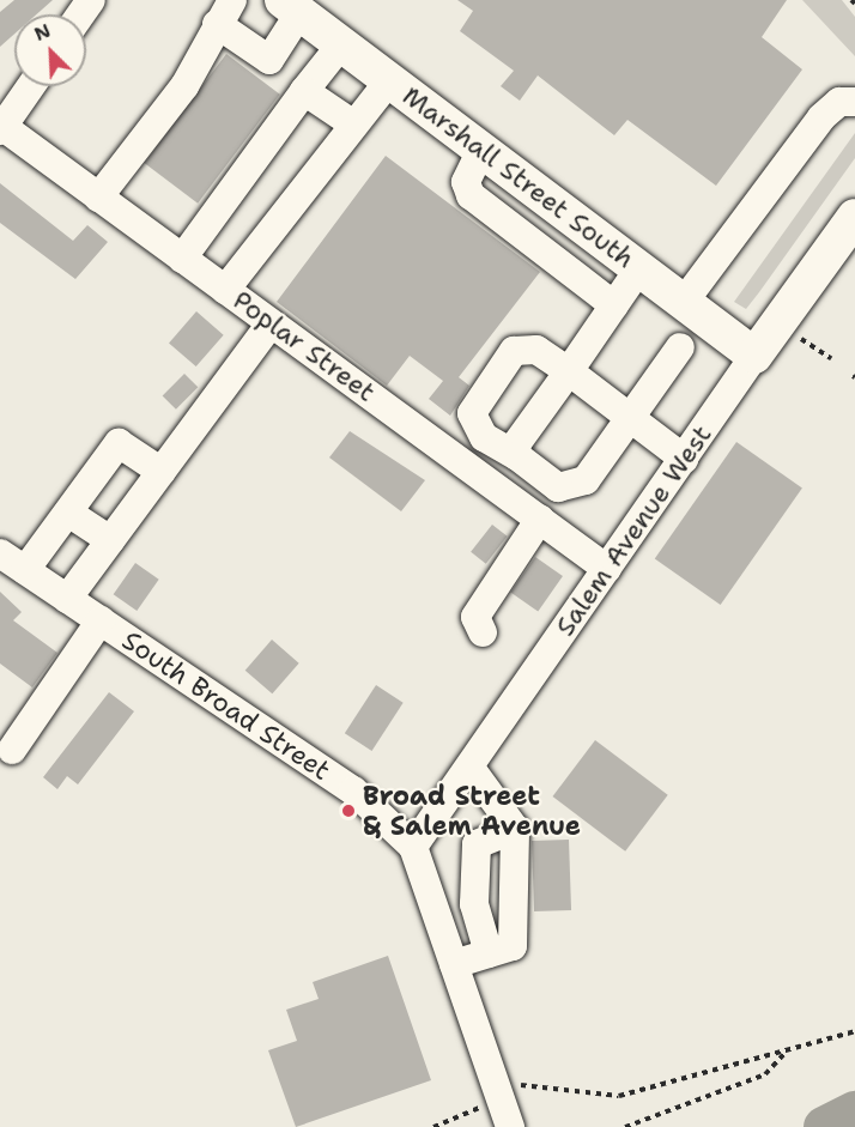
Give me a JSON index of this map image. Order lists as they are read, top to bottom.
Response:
{
  "streets": {
    "main road": ["Marshall Street South", "Salem Avenue West"],
    "street": ["Poplar Street", "South Broad Street"]
  },
  "crossings": [
    ["Marshall Street South", "Salem Avenue West"],
    ["Poplar Street", "Salem Avenue West"],
    ["Salem Avenue West", "South Broad Street"]
  ],
  "places": ["Broad Street & Salem Avenue"],
  "north": "top left"
}
